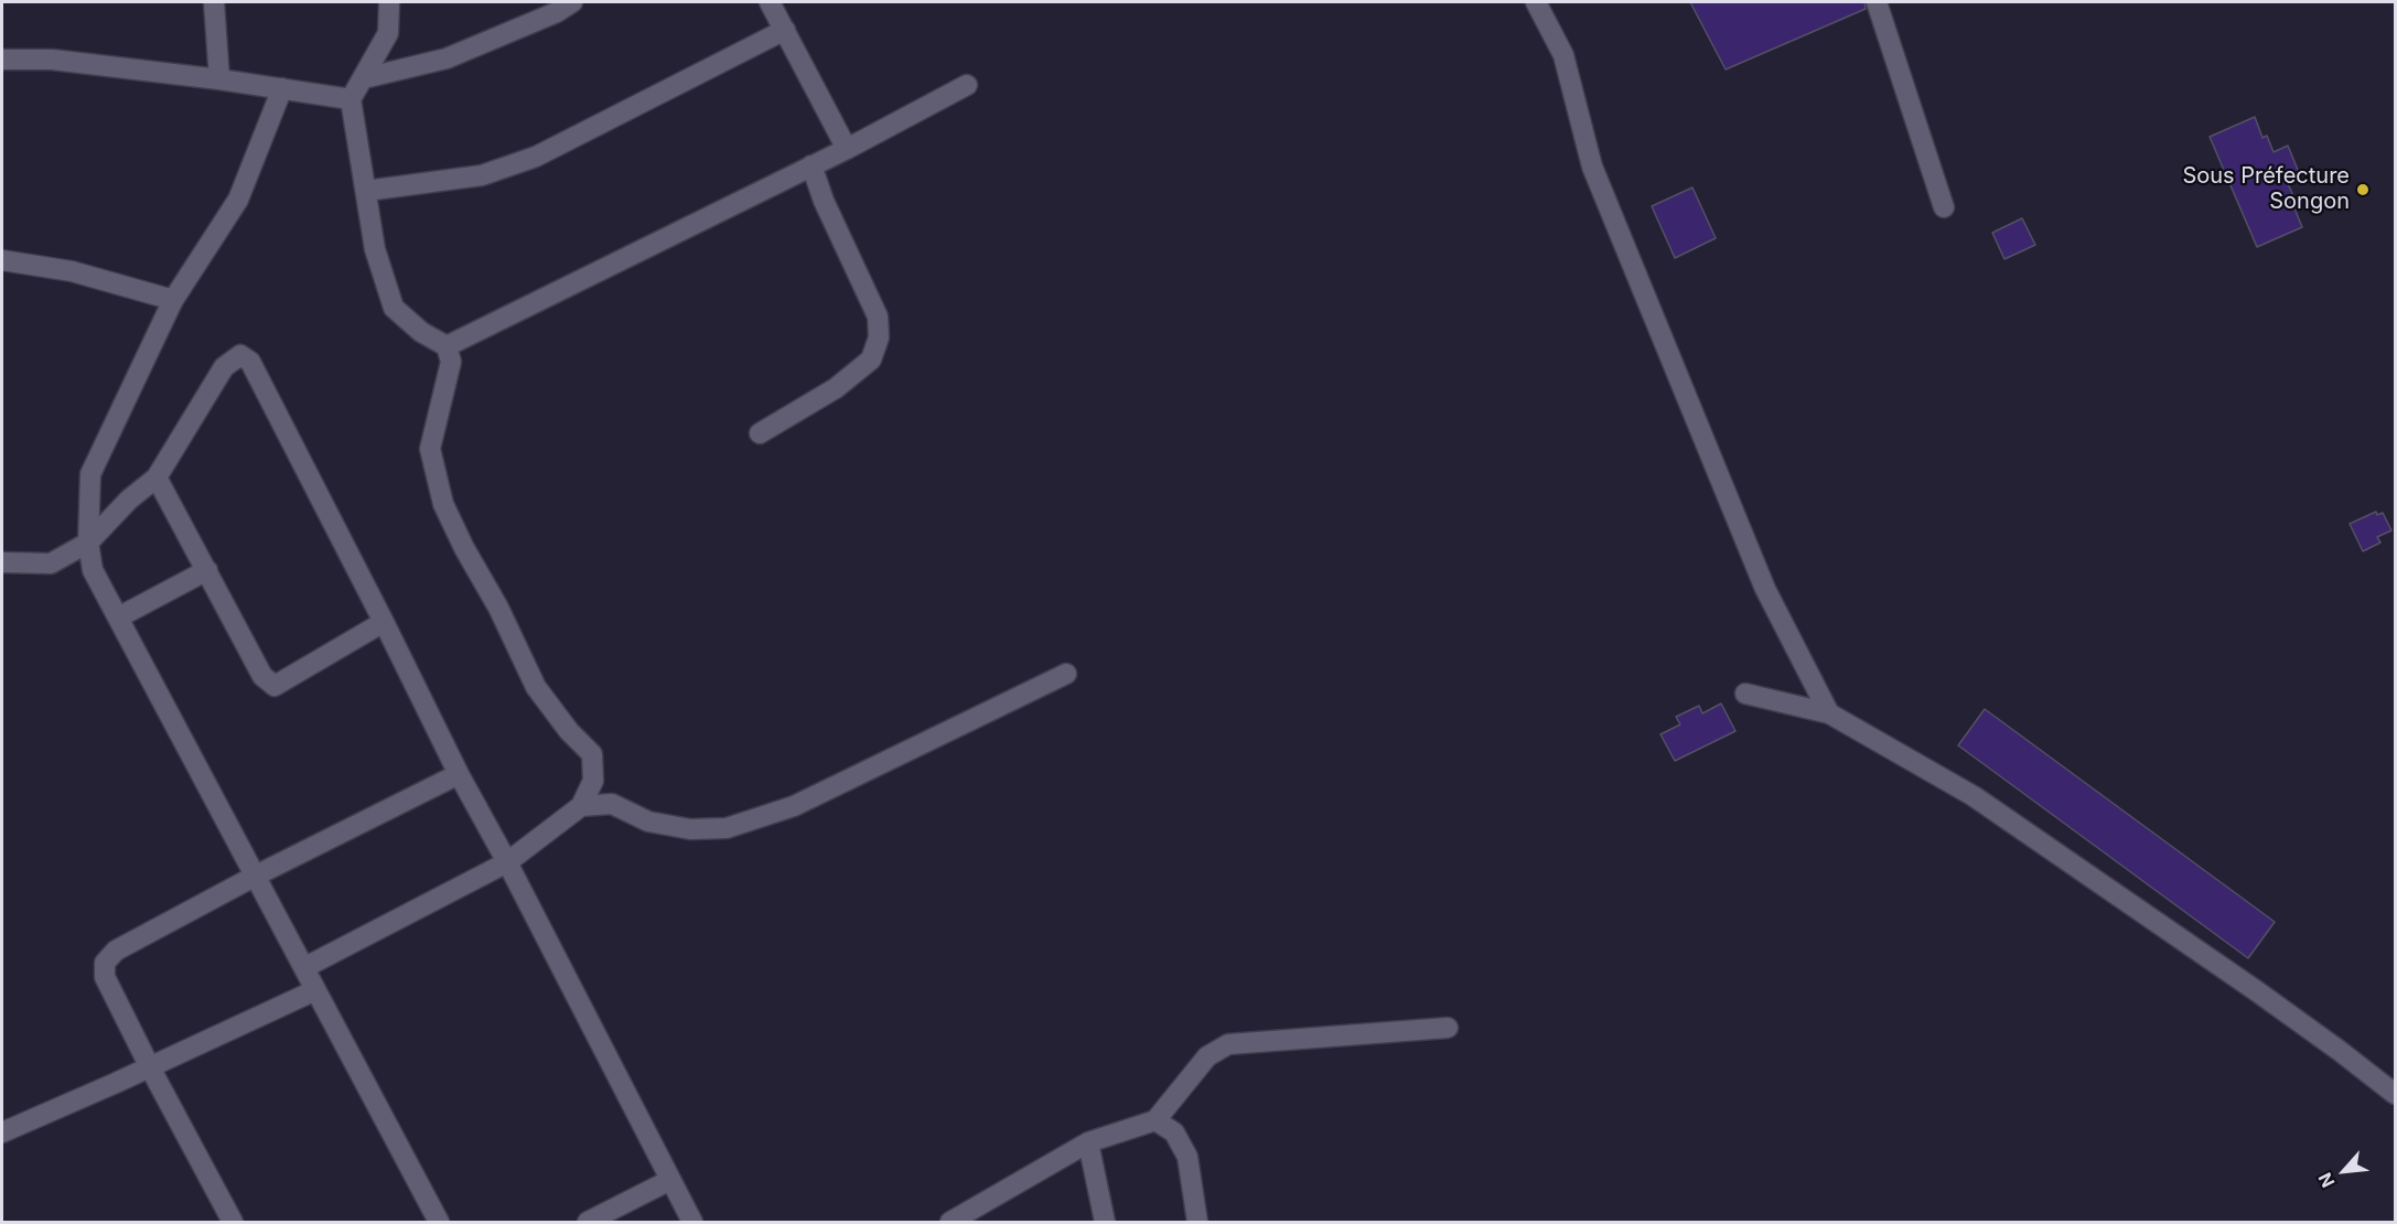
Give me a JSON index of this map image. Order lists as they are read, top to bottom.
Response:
{
  "places": ["Sous Préfecture Songon"],
  "north": "bottom left"
}
